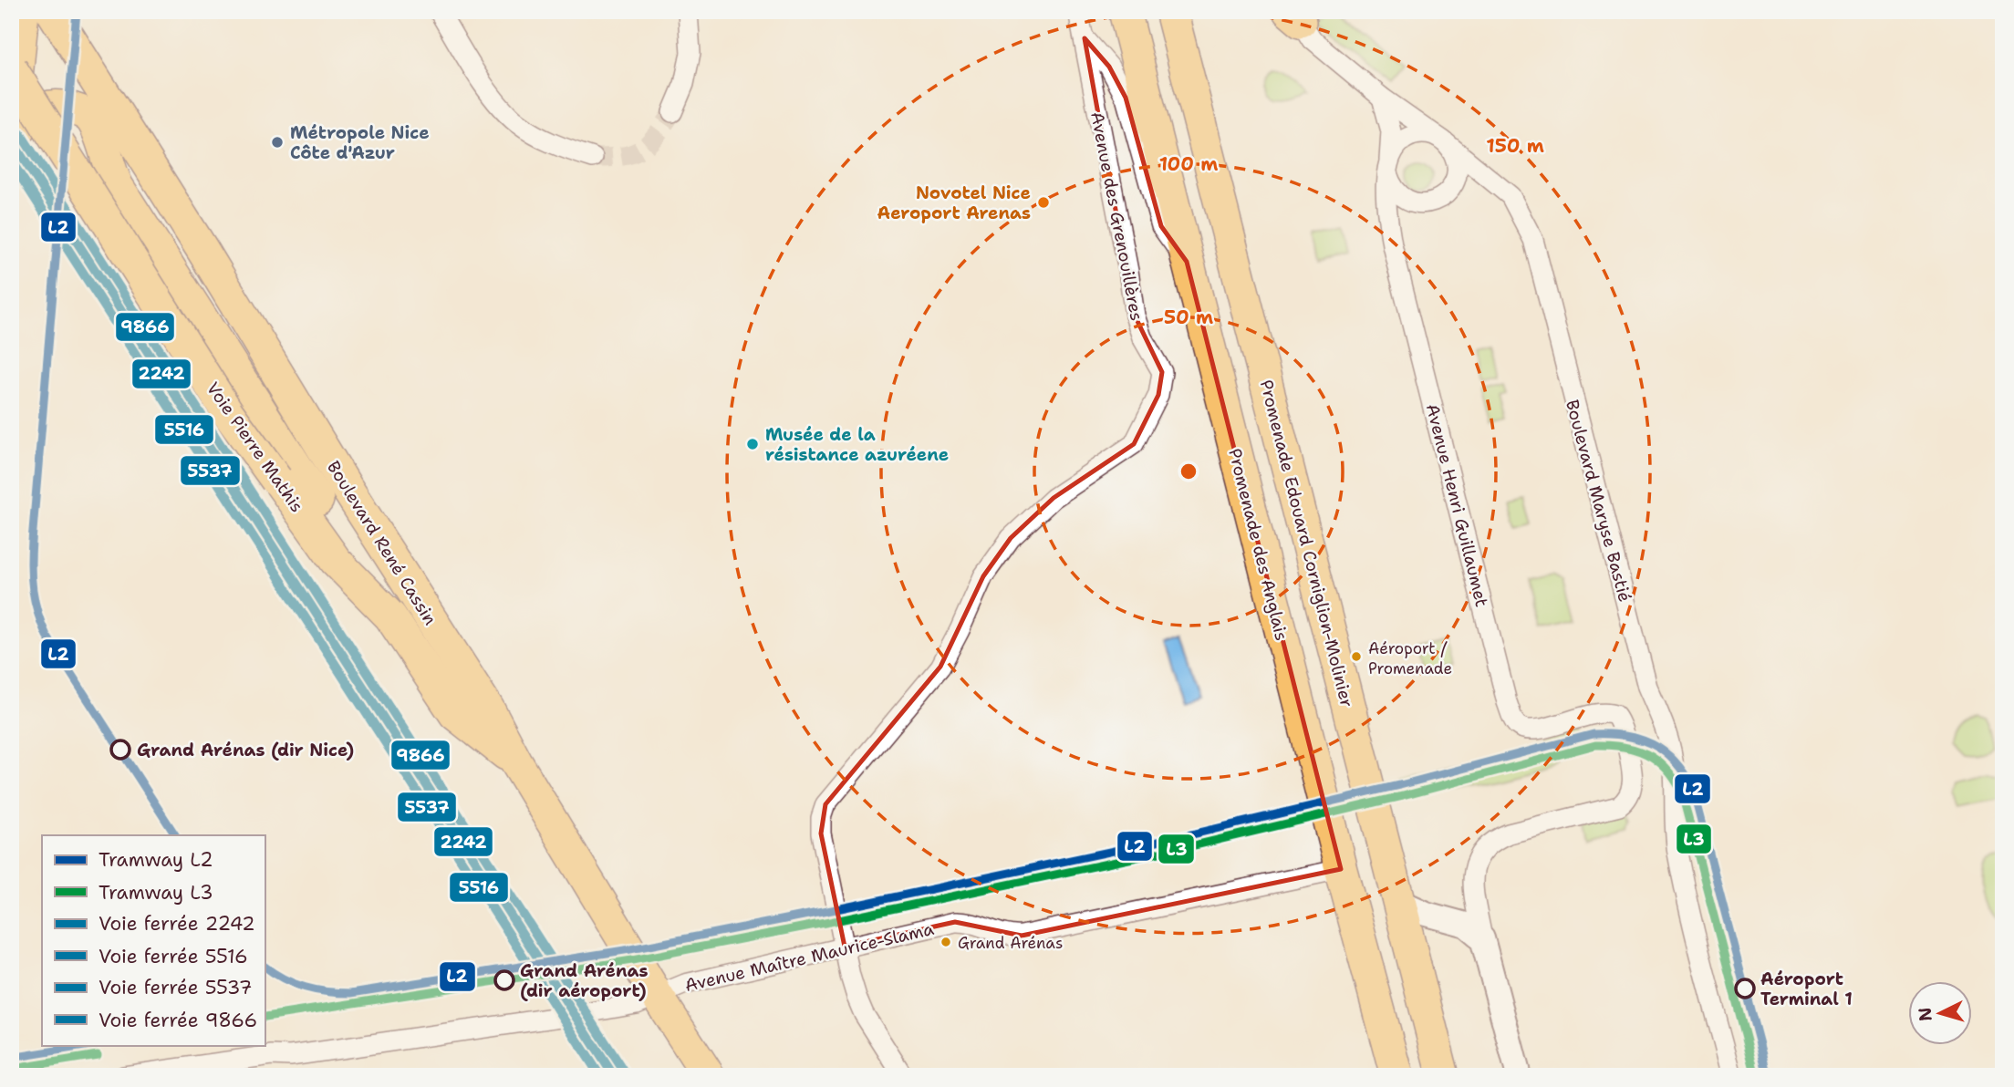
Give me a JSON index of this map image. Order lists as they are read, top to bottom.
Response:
{
  "streets": {
    "main road": [
      "Voie Pierre Mathis",
      "Boulevard René Cassin",
      "Promenade Edouard Corniglion-Molinier",
      "Promenade des Anglais"
    ],
    "street": [
      "Avenue des Grenouillères",
      "Boulevard Maryse Bastié",
      "Avenue Henri Guillaumet",
      "Avenue Maître Maurice-Slama"
    ]
  },
  "crossings": [
    ["Avenue des Grenouillères", "Promenade des Anglais"],
    ["Avenue des Grenouillères", "Avenue Maître Maurice-Slama"],
    ["Voie Pierre Mathis", "Boulevard René Cassin"],
    ["Boulevard Maryse Bastié", "Avenue Henri Guillaumet"],
    ["Boulevard René Cassin", "Avenue Maître Maurice-Slama"],
    ["Promenade des Anglais", "Avenue Maître Maurice-Slama"]
  ],
  "places": [
    "Métropole Nice Côte d'Azur",
    "Novotel Nice Aeroport Arenas",
    "Musée de la résistance azuréene",
    "Aéroport / Promenade",
    "Grand Arénas (dir Nice)",
    "Grand Arénas",
    "Grand Arénas (dir aéroport)",
    "Aéroport Terminal 1"
  ],
  "lines": [
    "tram line L2",
    "rail line 9866",
    "rail line 2242",
    "rail line 5516",
    "rail line 5537",
    "tram line L3"
  ],
  "legend": [
    "Tramway L2",
    "Tramway L3",
    "Voie ferrée 2242",
    "Voie ferrée 5516",
    "Voie ferrée 5537",
    "Voie ferrée 9866"
  ],
  "north": "left",
  "rings": ["150 m", "100 m", "50 m"]
}
